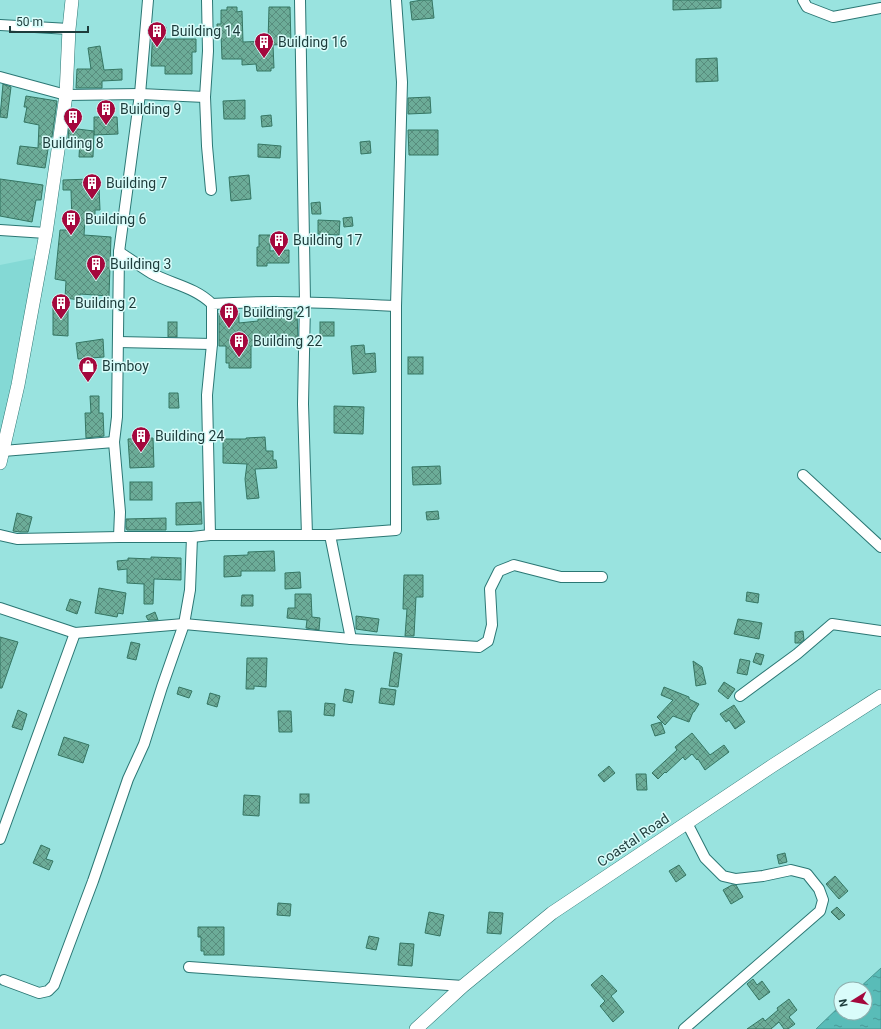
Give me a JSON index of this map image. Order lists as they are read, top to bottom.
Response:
{
  "streets": {
    "street": ["Coastal Road"]
  },
  "places": {
    "building": [
      "Building 14",
      "Building 16",
      "Building 9",
      "Building 8",
      "Building 7",
      "Building 6",
      "Building 17",
      "Building 3",
      "Building 2",
      "Building 21",
      "Building 22",
      "Building 24"
    ],
    "shop": ["Bimboy"]
  },
  "scale_bar": "50 m",
  "north": "left"
}
